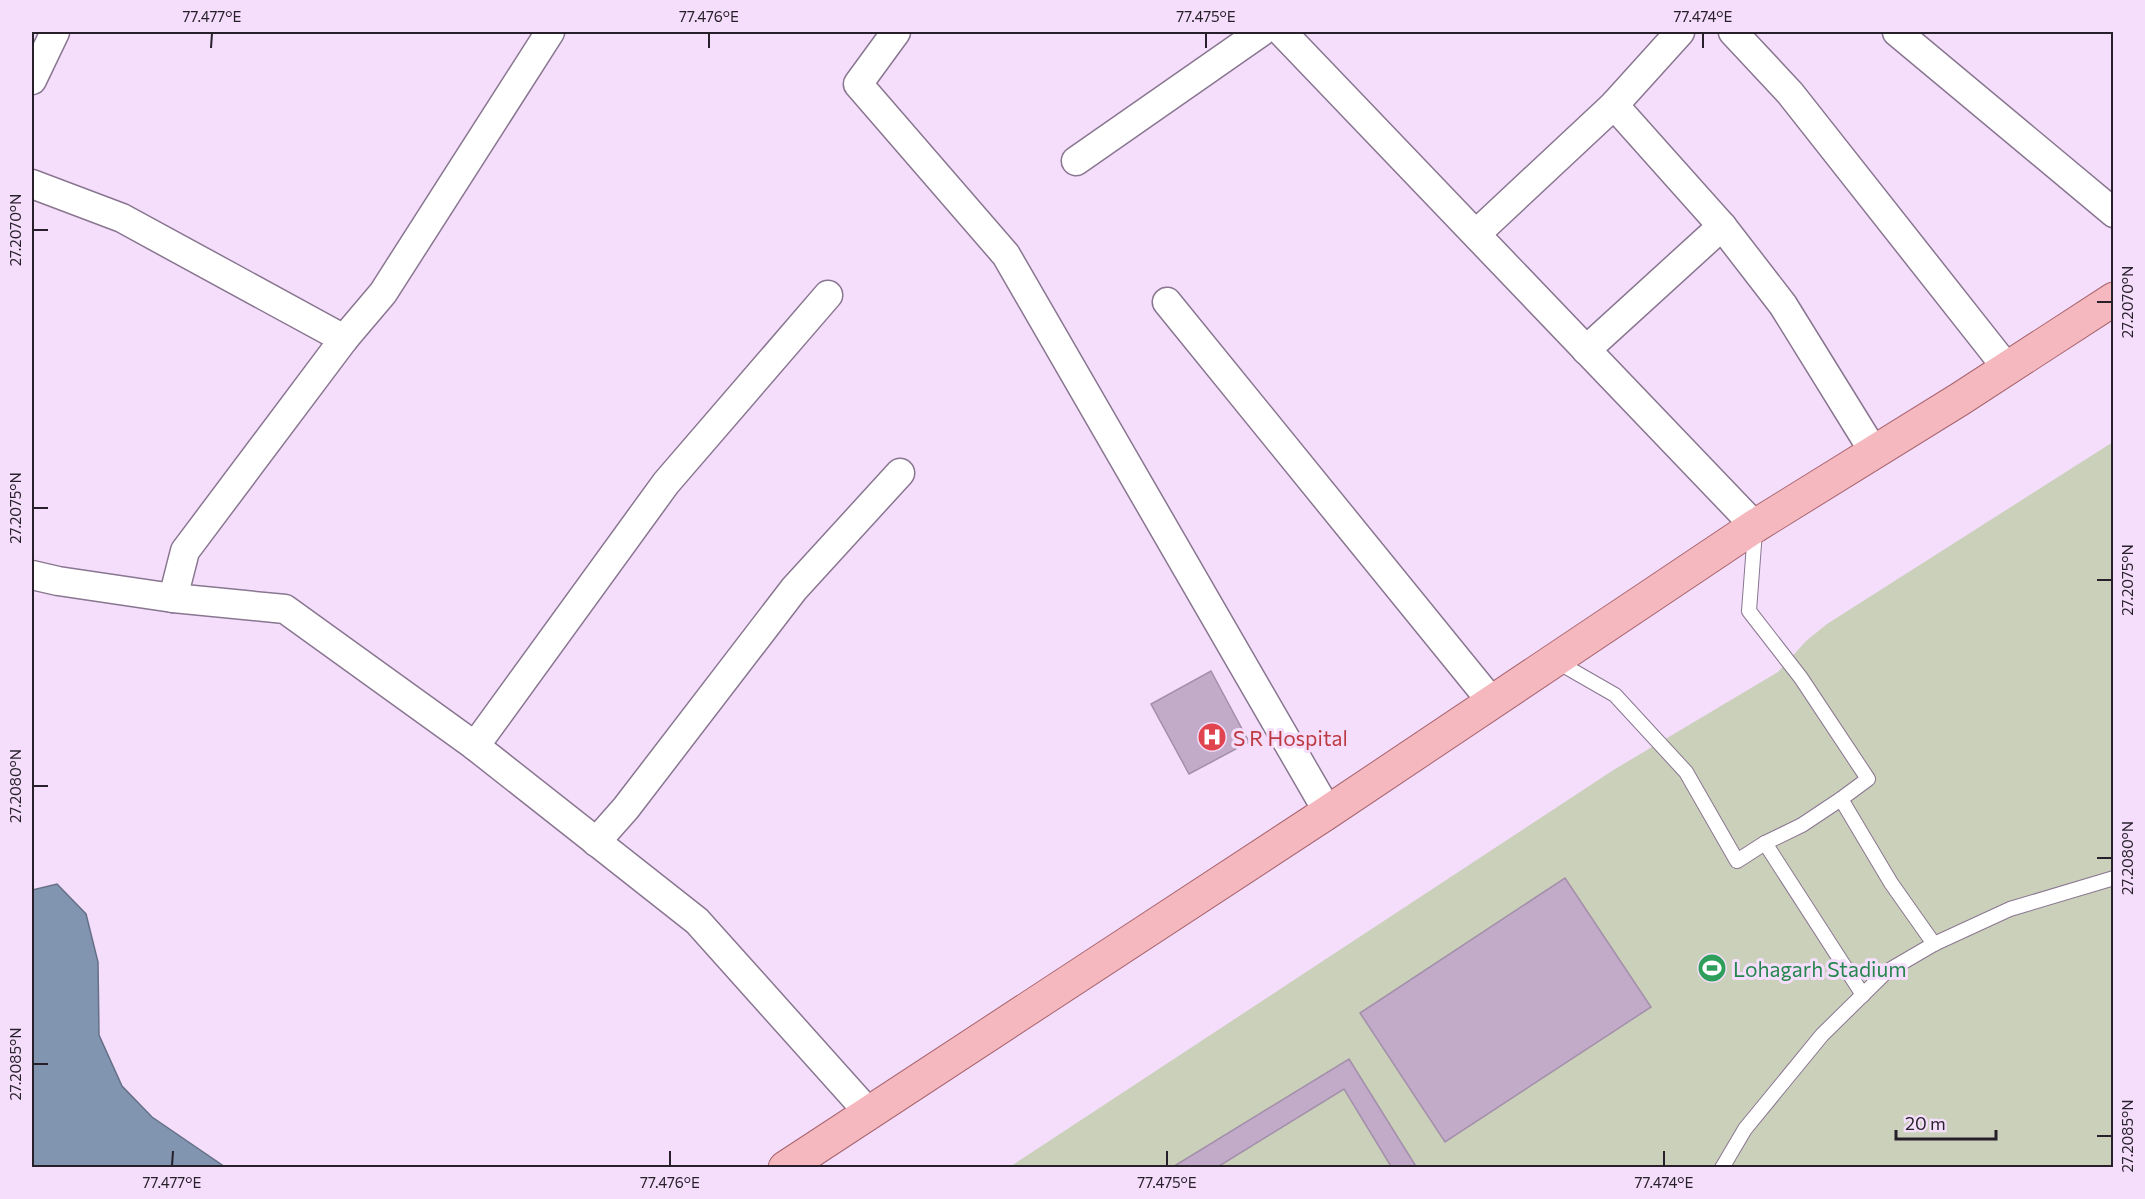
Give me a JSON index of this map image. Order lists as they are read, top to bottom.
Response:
{
  "places": {
    "hospital": ["S R Hospital"],
    "sports": ["Lohagarh Stadium"]
  },
  "scale_bar": "20 m",
  "coordinates": [
    "77.477°E",
    "77.476°E",
    "77.475°E",
    "77.474°E",
    "27.2070°N",
    "27.2075°N",
    "27.2080°N",
    "27.2085°N"
  ]
}
